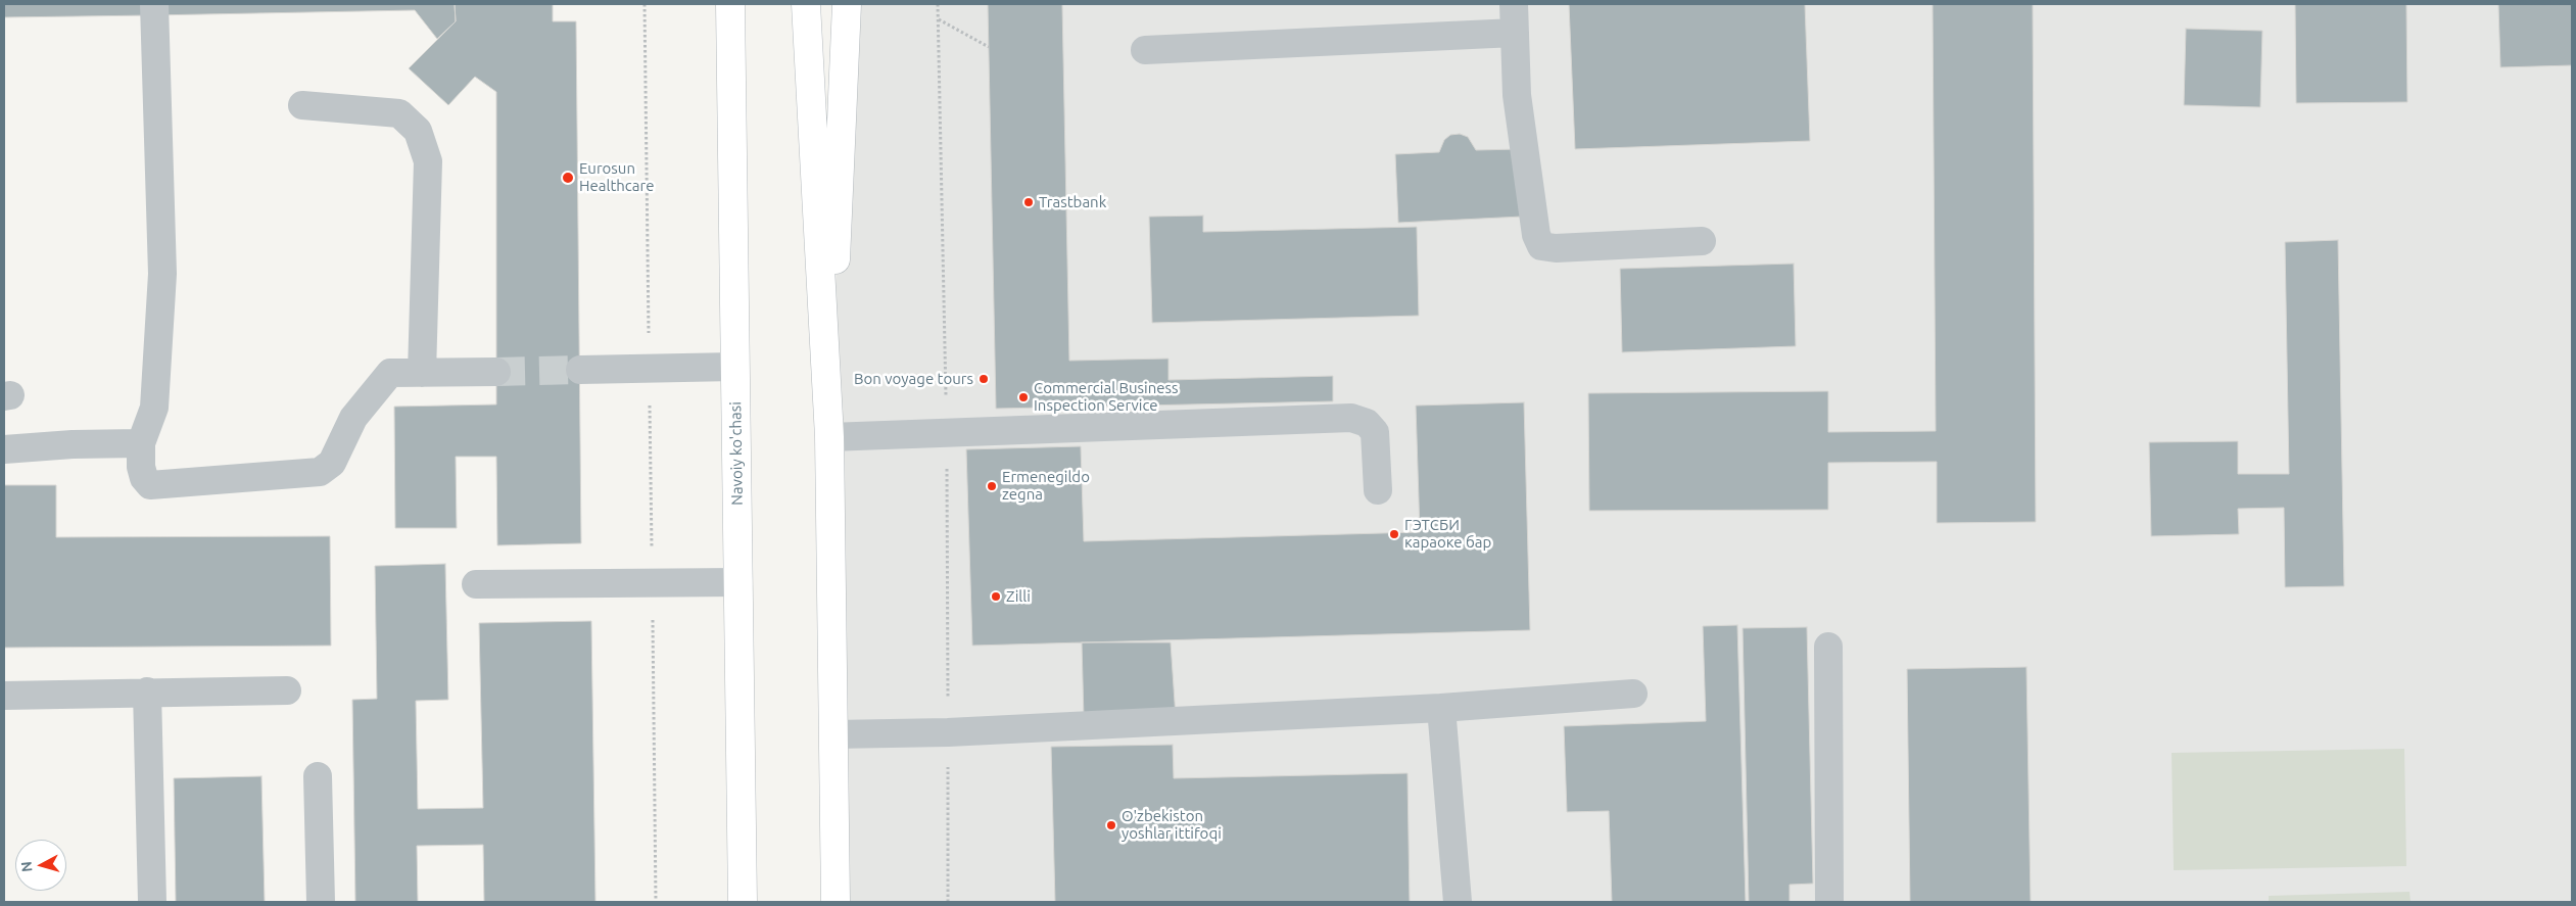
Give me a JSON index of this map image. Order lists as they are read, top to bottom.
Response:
{
  "streets": {
    "main road": ["Navoiy ko'chasi"]
  },
  "places": [
    "Eurosun Healthcare",
    "Trastbank",
    "Bon voyage tours",
    "Commercial Business Inspection Service",
    "Ermenegildo zegna",
    "ГЭТСБИ караоке бар",
    "Zilli",
    "O'zbekiston yoshlar ittifoqi"
  ],
  "north": "left"
}
